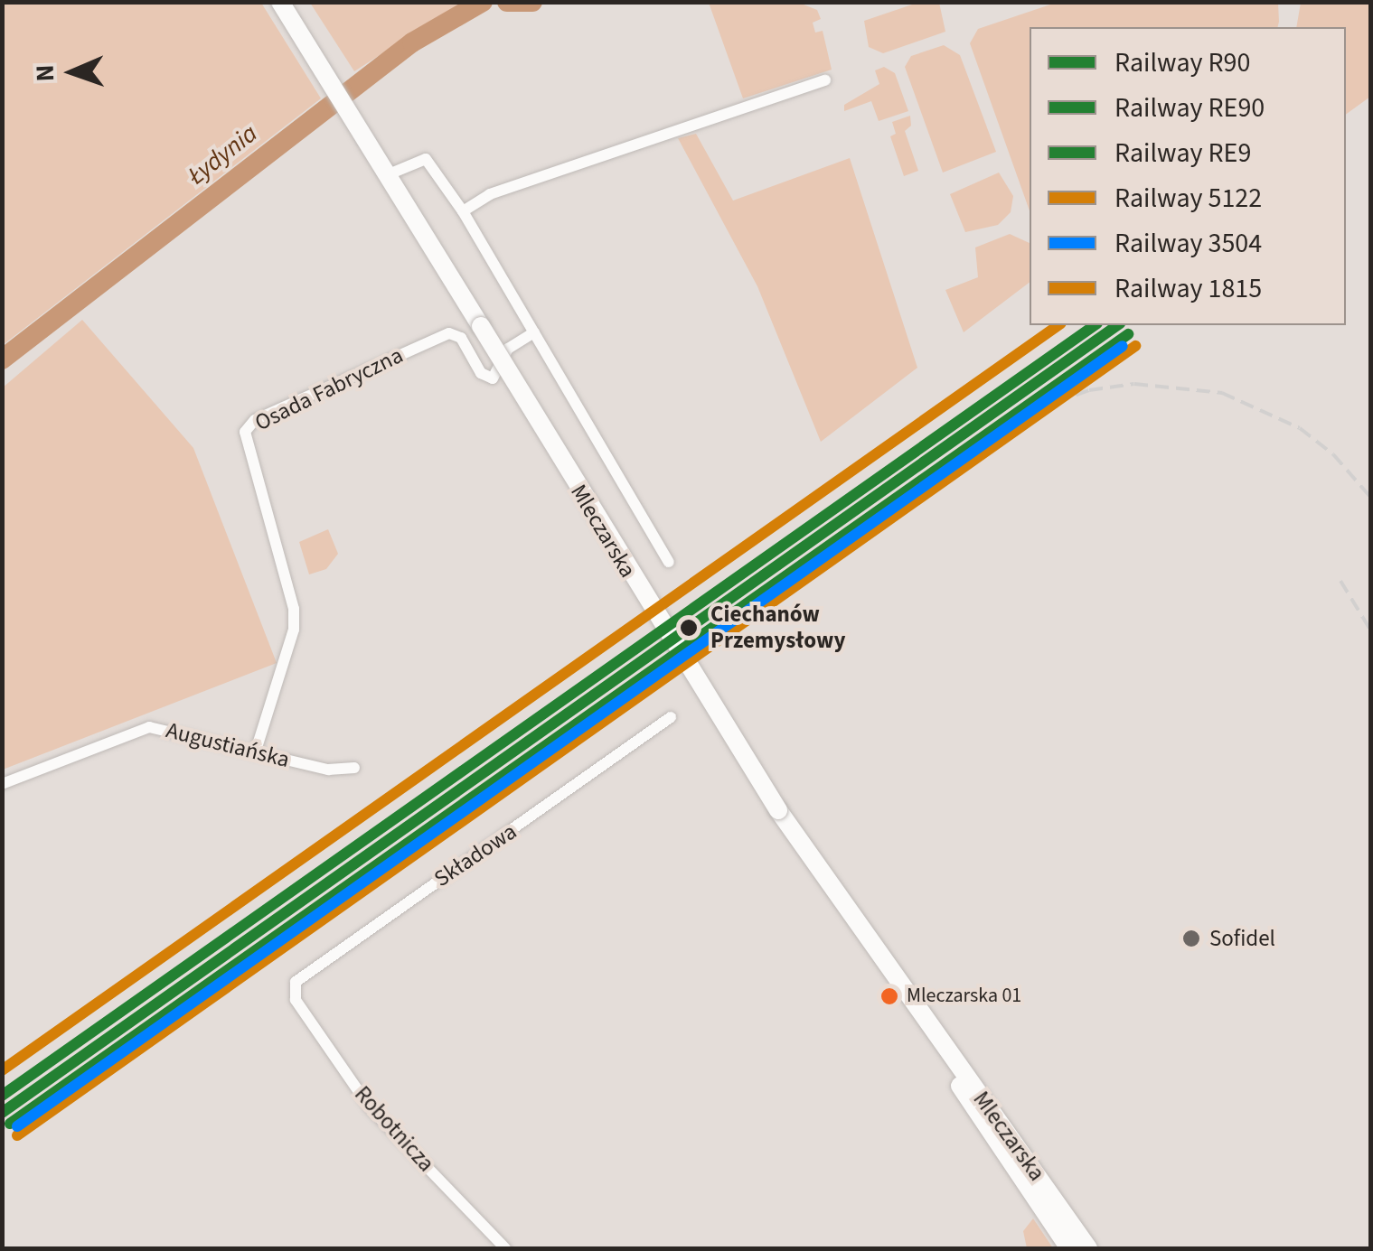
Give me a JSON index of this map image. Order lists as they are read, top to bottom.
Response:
{
  "streets": {
    "main road": ["Mleczarska"],
    "street": [
      "Osada Fabryczna",
      "Augustiańska",
      "Składowa",
      "Robotnicza"
    ]
  },
  "crossings": [
    ["Osada Fabryczna", "Mleczarska"],
    ["Osada Fabryczna", "Augustiańska"],
    ["Składowa", "Robotnicza"]
  ],
  "water": ["Łydynia"],
  "places": ["Ciechanów Przemysłowy", "Sofidel", "Mleczarska 01"],
  "lines": [
    "rail line R90",
    "rail line RE9",
    "rail line 1815",
    "rail line RE90",
    "rail line 5122",
    "rail line 3504"
  ],
  "legend": [
    "Railway R90",
    "Railway RE90",
    "Railway RE9",
    "Railway 5122",
    "Railway 3504",
    "Railway 1815"
  ],
  "north": "left"
}
